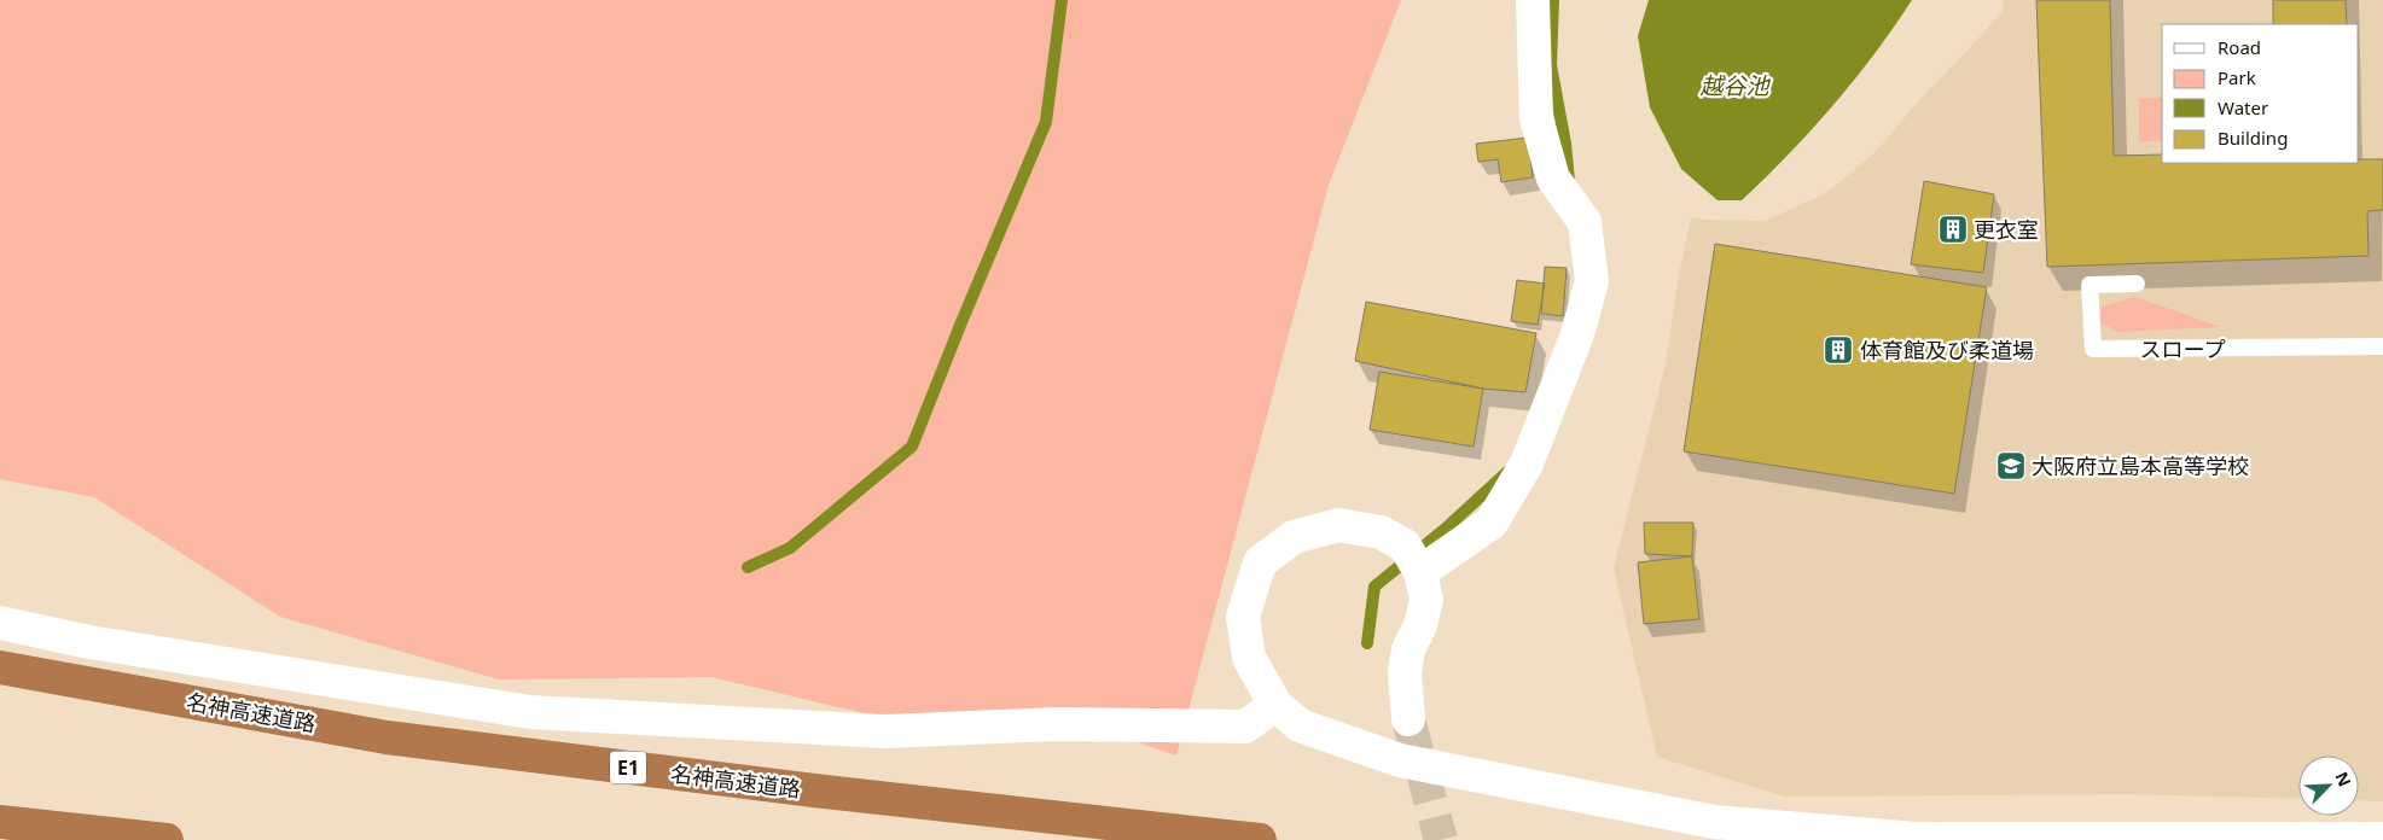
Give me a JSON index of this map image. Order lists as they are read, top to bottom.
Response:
{
  "streets": {
    "highway": ["名神高速道路", "E1"],
    "lane": ["スロープ"]
  },
  "water": ["越谷池"],
  "places": {
    "building": ["更衣室", "体育館及び柔道場"],
    "school or university": ["大阪府立島本高等学校"]
  },
  "legend": [
    "Road",
    "Park",
    "Water",
    "Building"
  ],
  "north": "top right"
}
